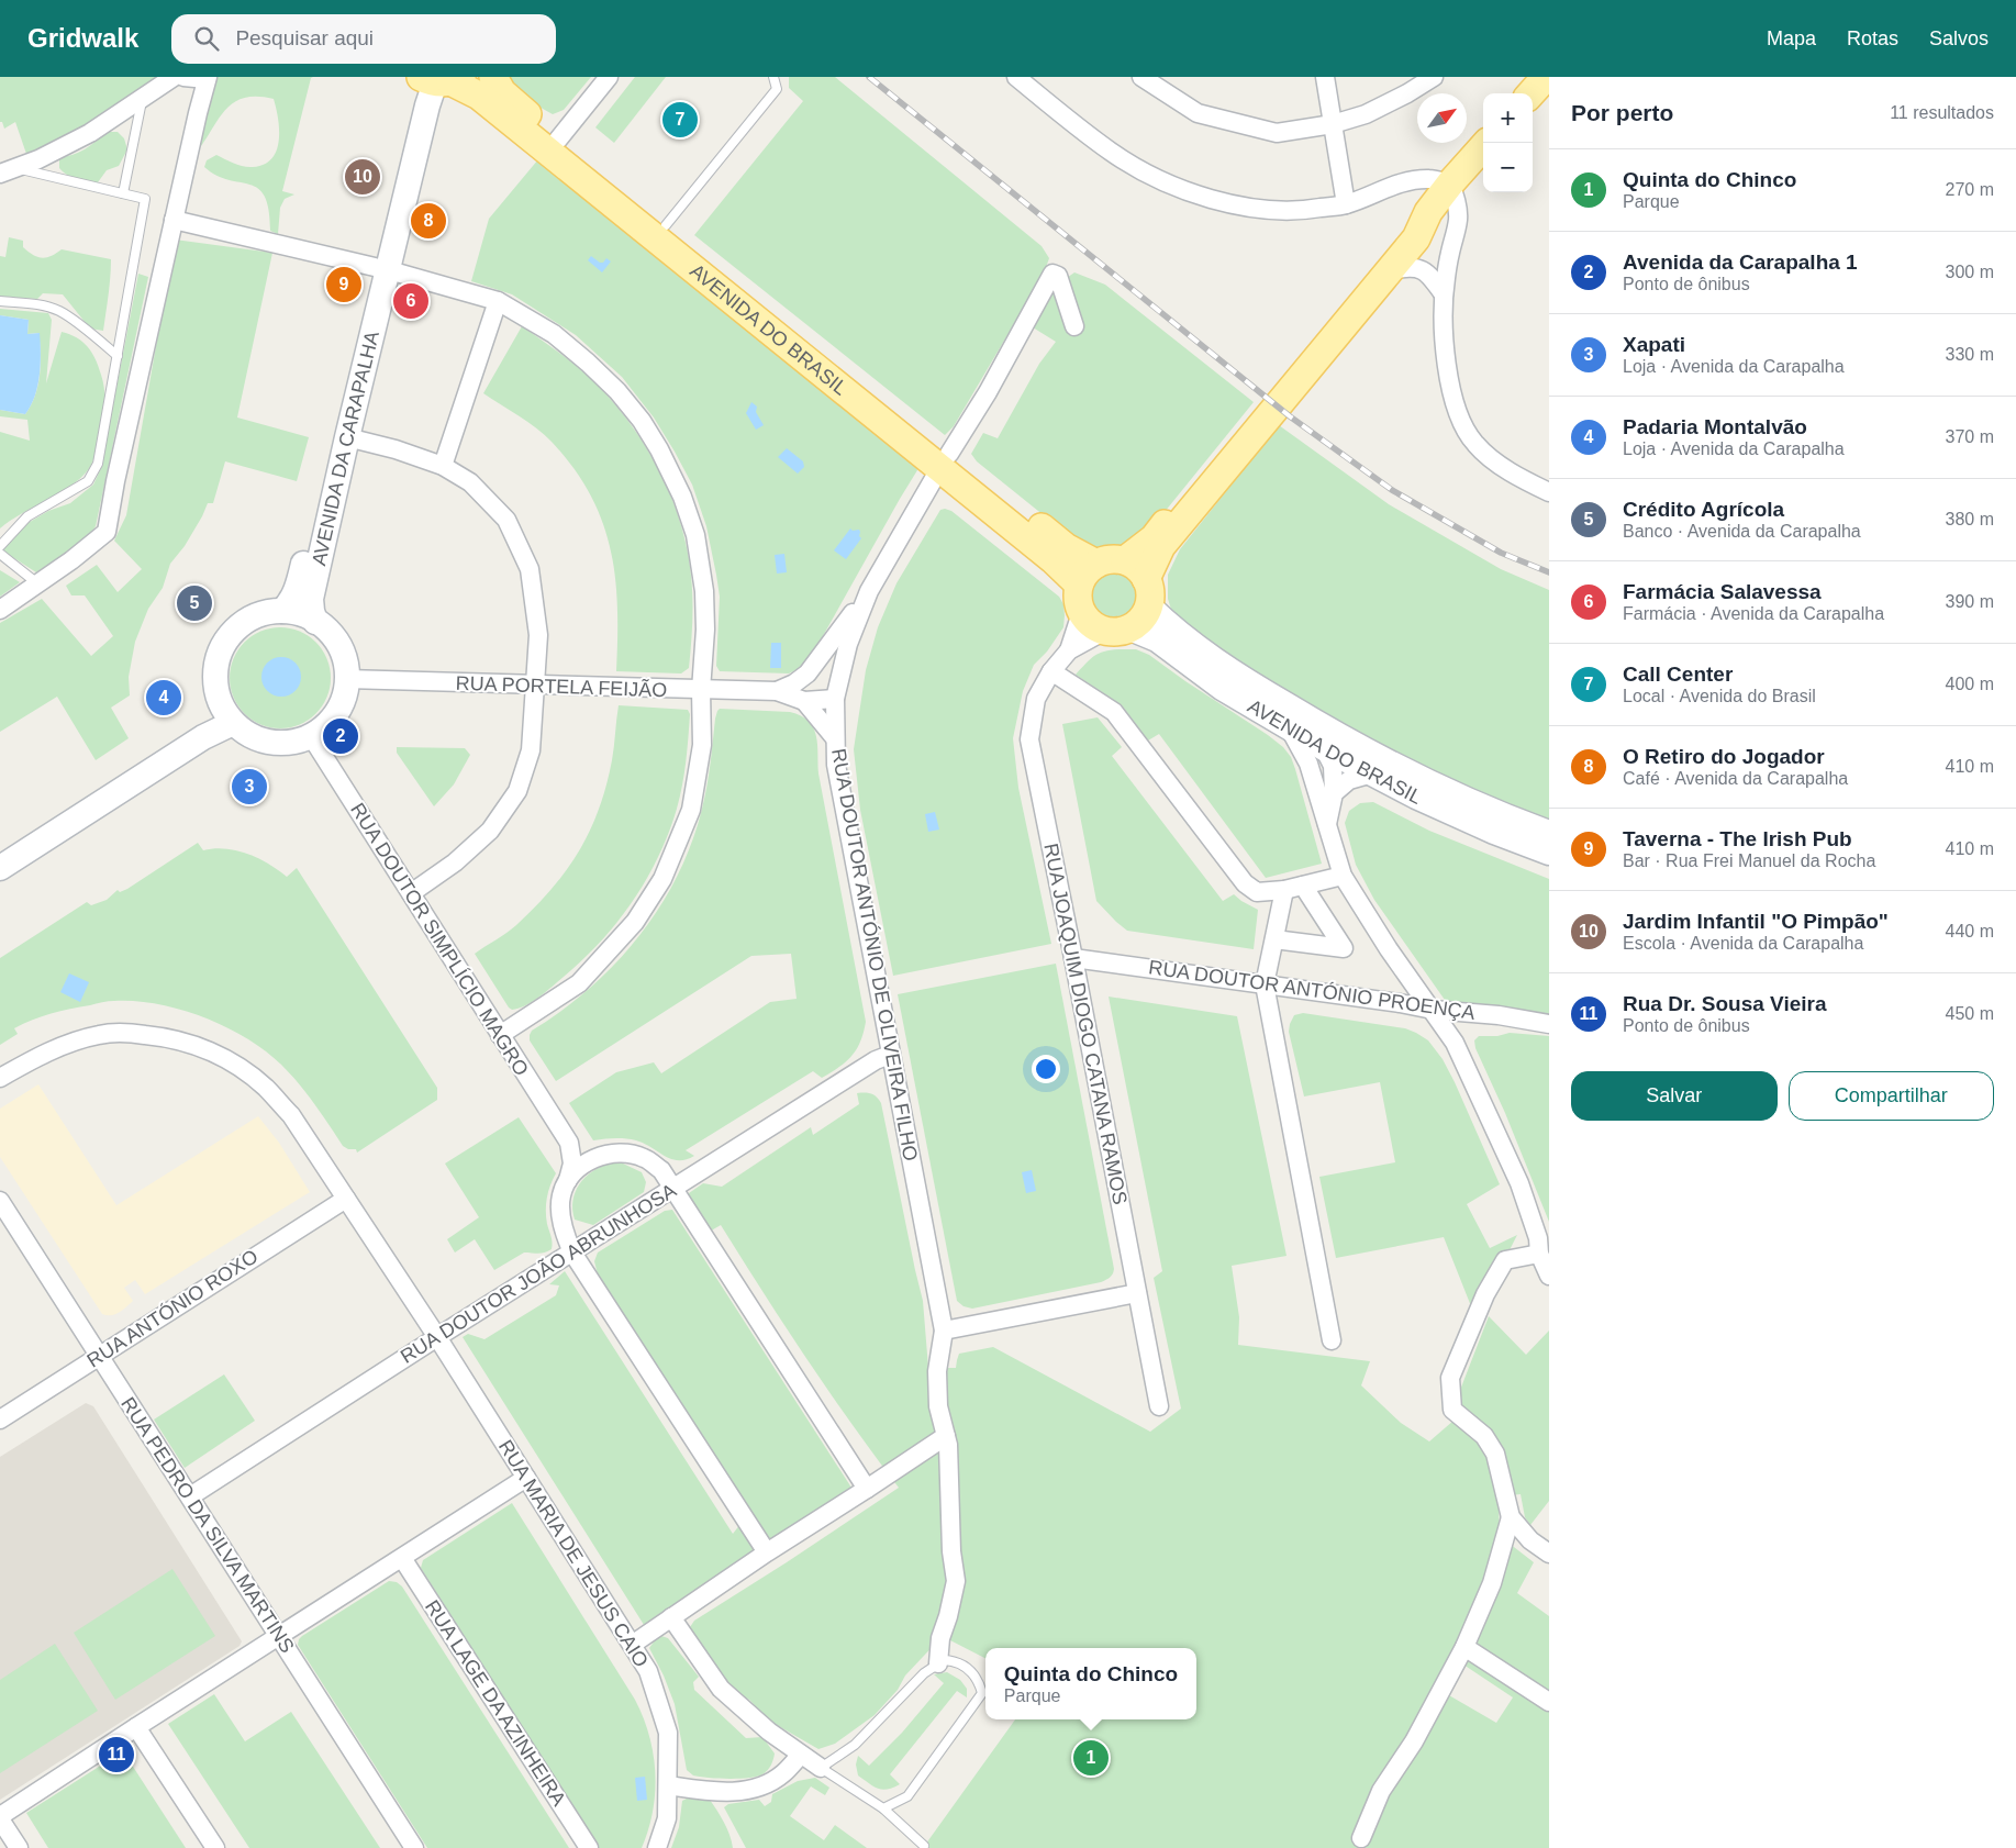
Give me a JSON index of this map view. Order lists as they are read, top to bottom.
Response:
{
  "streets": {
    "main road": ["AVENIDA DO BRASIL", "AVENIDA DA CARAPALHA"],
    "street": [
      "RUA PORTELA FEIJÃO",
      "RUA DOUTOR SIMPLÍCIO MAGRO",
      "RUA DOUTOR ANTÓNIO DE OLIVEIRA FILHO",
      "RUA DOUTOR ANTÓNIO PROENÇA",
      "RUA JOAQUIM DIOGO CATANA RAMOS",
      "RUA DOUTOR JOÃO ABRUNHOSA",
      "RUA ANTÓNIO ROXO",
      "RUA PEDRO DA SILVA MARTINS",
      "RUA MARIA DE JESUS CAIO",
      "RUA LAGE DA AZINHEIRA"
    ]
  },
  "crossings": [
    ["AVENIDA DO BRASIL", "AVENIDA DA CARAPALHA"],
    ["AVENIDA DO BRASIL", "RUA DOUTOR ANTÓNIO DE OLIVEIRA FILHO"],
    ["AVENIDA DO BRASIL", "RUA JOAQUIM DIOGO CATANA RAMOS"],
    ["AVENIDA DA CARAPALHA", "RUA PORTELA FEIJÃO"],
    ["AVENIDA DA CARAPALHA", "RUA DOUTOR SIMPLÍCIO MAGRO"],
    ["RUA PORTELA FEIJÃO", "RUA DOUTOR SIMPLÍCIO MAGRO"],
    ["RUA PORTELA FEIJÃO", "RUA DOUTOR ANTÓNIO DE OLIVEIRA FILHO"],
    ["RUA DOUTOR ANTÓNIO DE OLIVEIRA FILHO", "RUA DOUTOR JOÃO ABRUNHOSA"],
    ["RUA DOUTOR ANTÓNIO PROENÇA", "RUA JOAQUIM DIOGO CATANA RAMOS"],
    ["RUA DOUTOR JOÃO ABRUNHOSA", "RUA PEDRO DA SILVA MARTINS"],
    ["RUA DOUTOR JOÃO ABRUNHOSA", "RUA MARIA DE JESUS CAIO"],
    ["RUA ANTÓNIO ROXO", "RUA PEDRO DA SILVA MARTINS"],
    ["RUA ANTÓNIO ROXO", "RUA MARIA DE JESUS CAIO"]
  ],
  "north": "top right",
  "page": {
    "header": "Gridwalk",
    "search": "Pesquisar aqui",
    "nav": ["Mapa", "Rotas", "Salvos"],
    "heading": ["Por perto", "11 resultados"],
    "map_buttons": ["+", "−"],
    "pins": [
      "7",
      "10",
      "8",
      "9",
      "6",
      "5",
      "4",
      "2",
      "3",
      "11",
      "1"
    ],
    "list": [
      {
        "mark": "1",
        "name": "Quinta do Chinco",
        "note": "Parque",
        "value": "270 m"
      },
      {
        "mark": "2",
        "name": "Avenida da Carapalha 1",
        "note": "Ponto de ônibus",
        "value": "300 m"
      },
      {
        "mark": "3",
        "name": "Xapati",
        "note": "Loja · Avenida da Carapalha",
        "value": "330 m"
      },
      {
        "mark": "4",
        "name": "Padaria Montalvão",
        "note": "Loja · Avenida da Carapalha",
        "value": "370 m"
      },
      {
        "mark": "5",
        "name": "Crédito Agrícola",
        "note": "Banco · Avenida da Carapalha",
        "value": "380 m"
      },
      {
        "mark": "6",
        "name": "Farmácia Salavessa",
        "note": "Farmácia · Avenida da Carapalha",
        "value": "390 m"
      },
      {
        "mark": "7",
        "name": "Call Center",
        "note": "Local · Avenida do Brasil",
        "value": "400 m"
      },
      {
        "mark": "8",
        "name": "O Retiro do Jogador",
        "note": "Café · Avenida da Carapalha",
        "value": "410 m"
      },
      {
        "mark": "9",
        "name": "Taverna - The Irish Pub",
        "note": "Bar · Rua Frei Manuel da Rocha",
        "value": "410 m"
      },
      {
        "mark": "10",
        "name": "Jardim Infantil \"O Pimpão\"",
        "note": "Escola · Avenida da Carapalha",
        "value": "440 m"
      },
      {
        "mark": "11",
        "name": "Rua Dr. Sousa Vieira",
        "note": "Ponto de ônibus",
        "value": "450 m"
      }
    ],
    "buttons": ["Salvar", "Compartilhar"],
    "popup": ["Quinta do Chinco", "Parque"]
  }
}
